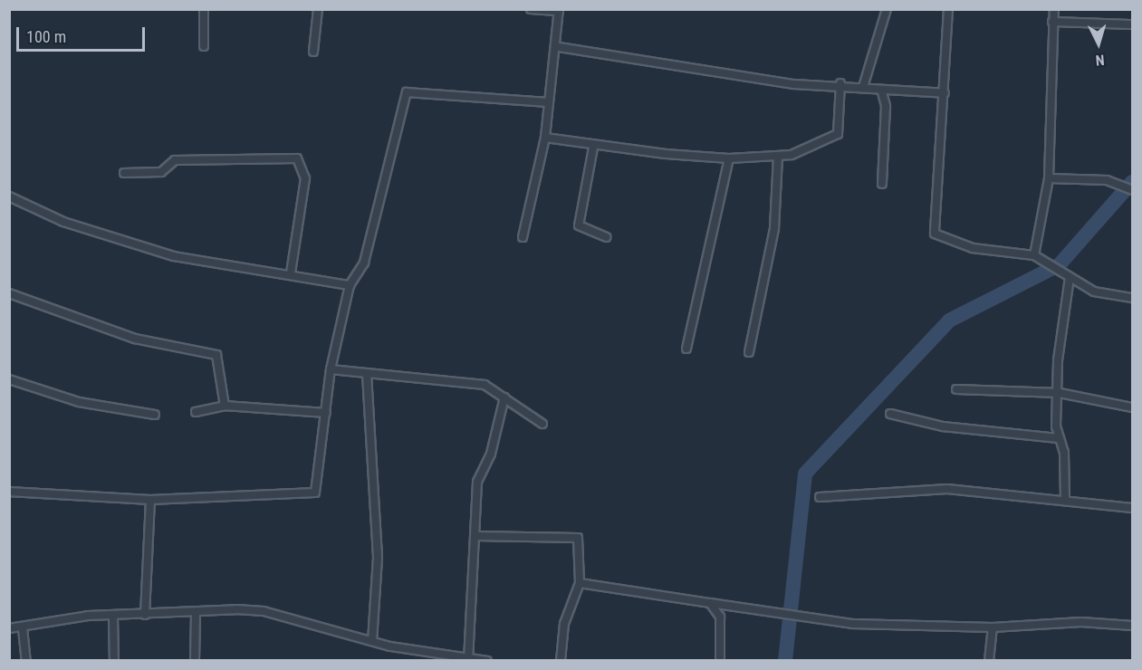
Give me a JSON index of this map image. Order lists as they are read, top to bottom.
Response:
{
  "scale_bar": "100 m",
  "north": "bottom"
}
